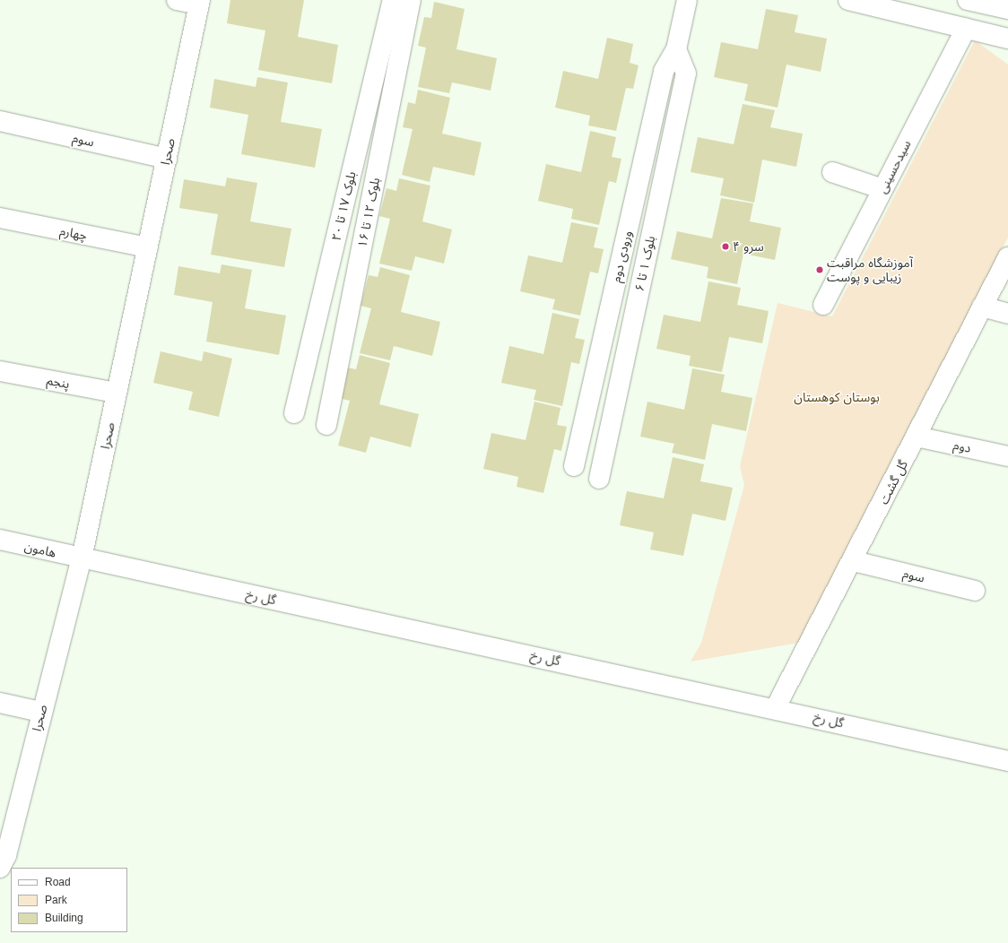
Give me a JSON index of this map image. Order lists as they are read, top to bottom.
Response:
{
  "streets": {
    "street": [
      "سوم",
      "صحرا",
      "سیدحسینی",
      "بلوک ۱۷ تا ۲۰",
      "بلوک ۱۲ تا ۱۶",
      "چهارم",
      "ورودی دوم",
      "بلوک ۱ تا ۶",
      "پنجم",
      "دوم",
      "گل گشت",
      "هامون",
      "گل رخ"
    ]
  },
  "crossings": [
    ["سوم", "صحرا"],
    ["سوم", "گل گشت"],
    ["صحرا", "چهارم"],
    ["صحرا", "پنجم"],
    ["صحرا", "هامون"],
    ["صحرا", "گل رخ"],
    ["ورودی دوم", "بلوک ۱ تا ۶"],
    ["دوم", "گل گشت"],
    ["گل گشت", "گل رخ"],
    ["هامون", "گل رخ"]
  ],
  "parks": ["بوستان کوهستان"],
  "places": ["سرو ۴", "آموزشگاه مراقبت زیبایی و پوست"],
  "legend": ["Road", "Park", "Building"]
}
